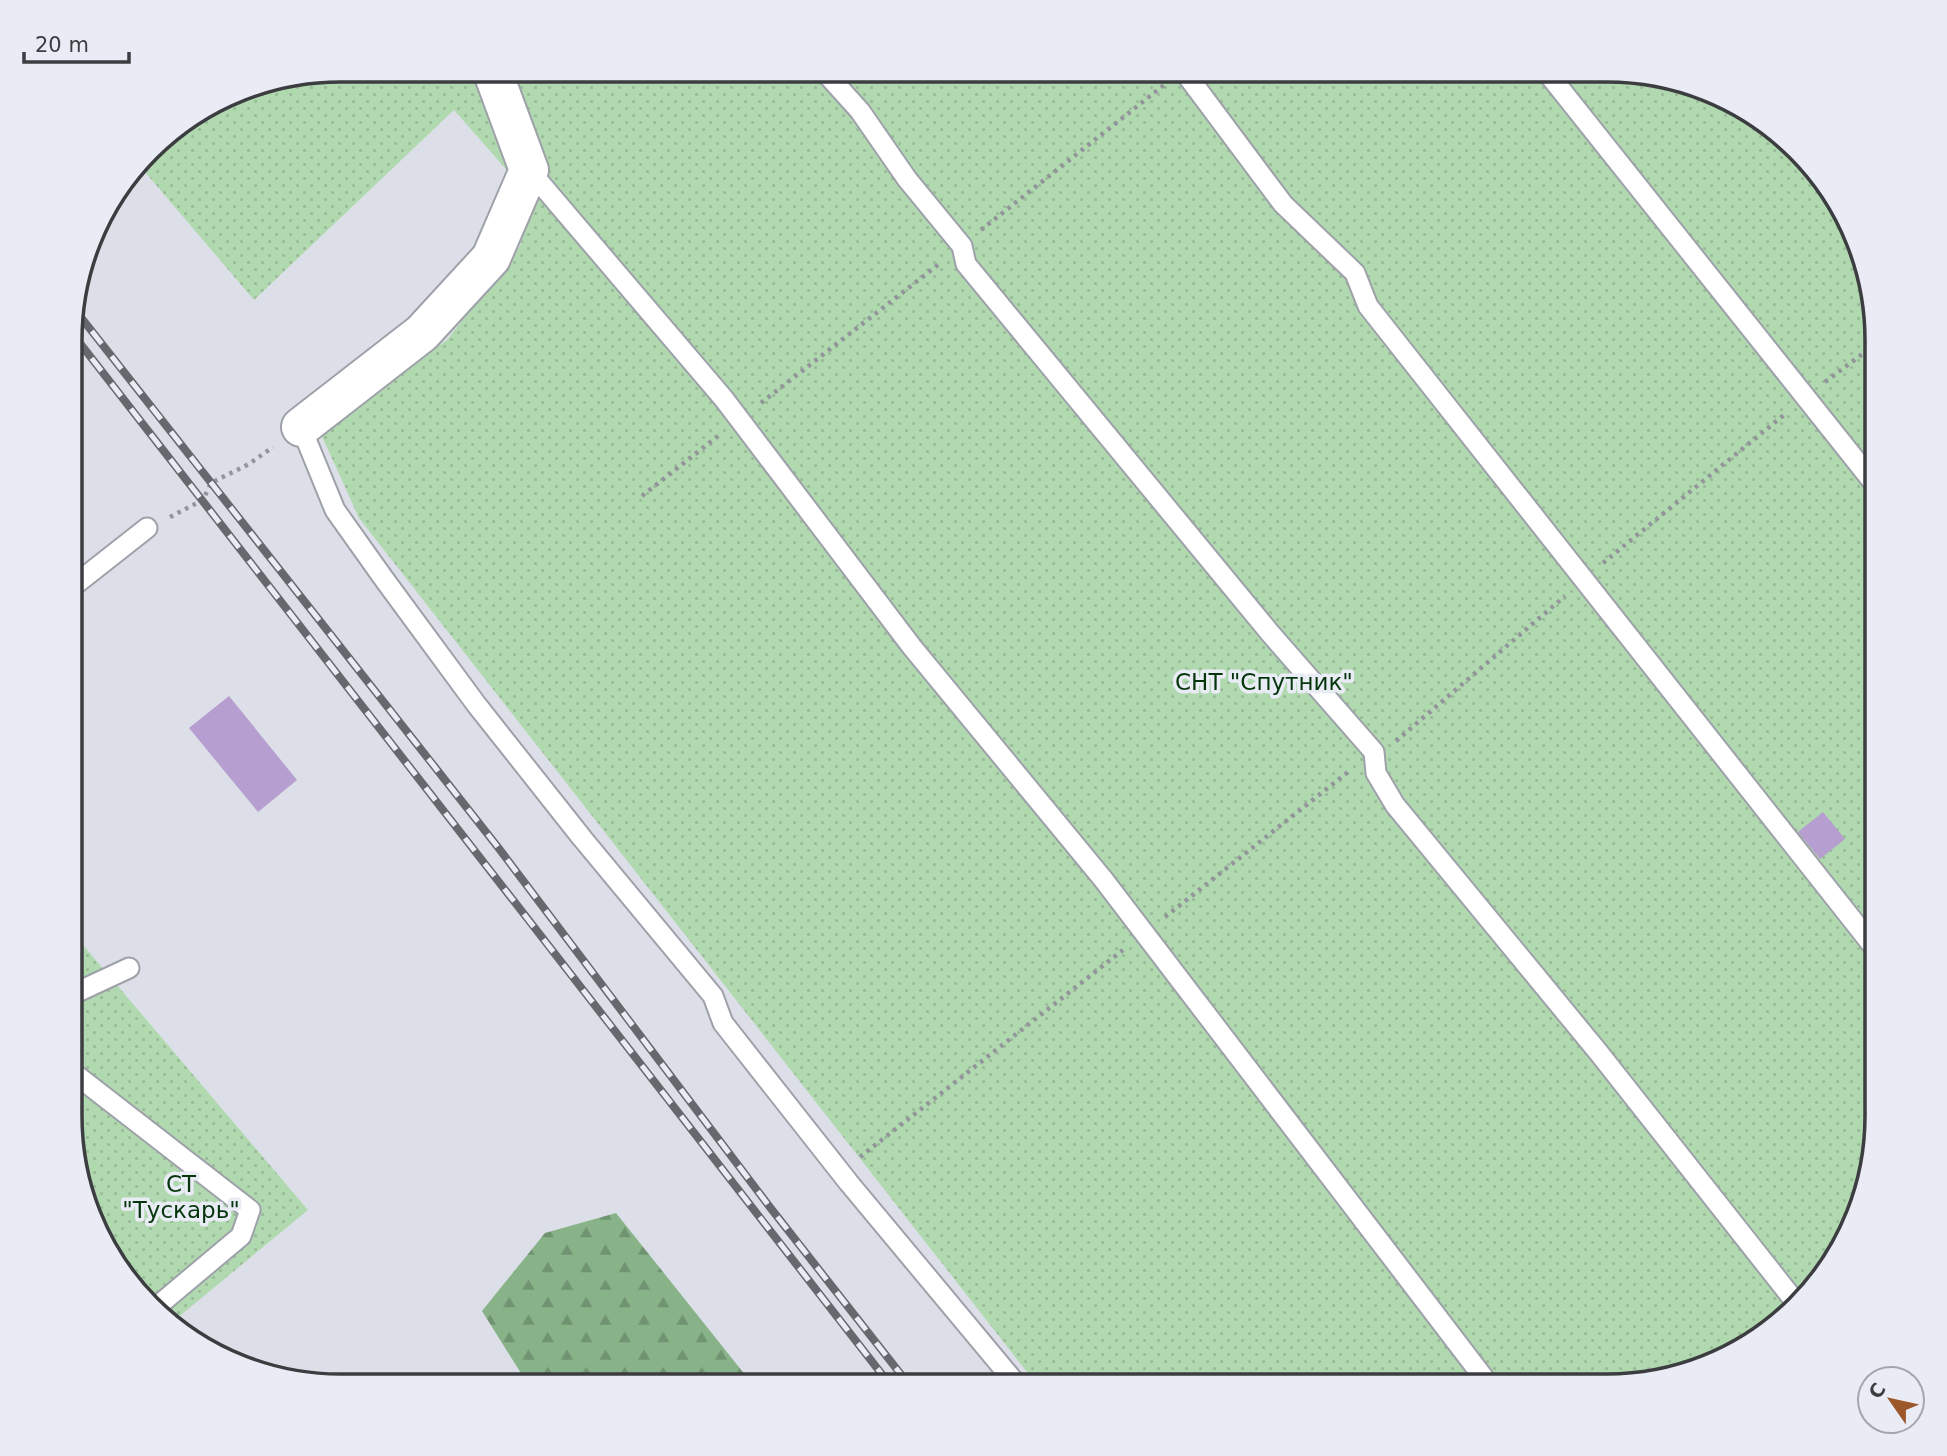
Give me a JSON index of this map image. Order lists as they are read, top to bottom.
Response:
{
  "parks": ["СНТ \"Спутник\"", "СТ \"Тускарь\""],
  "scale_bar": "20 m",
  "north": "top left"
}
